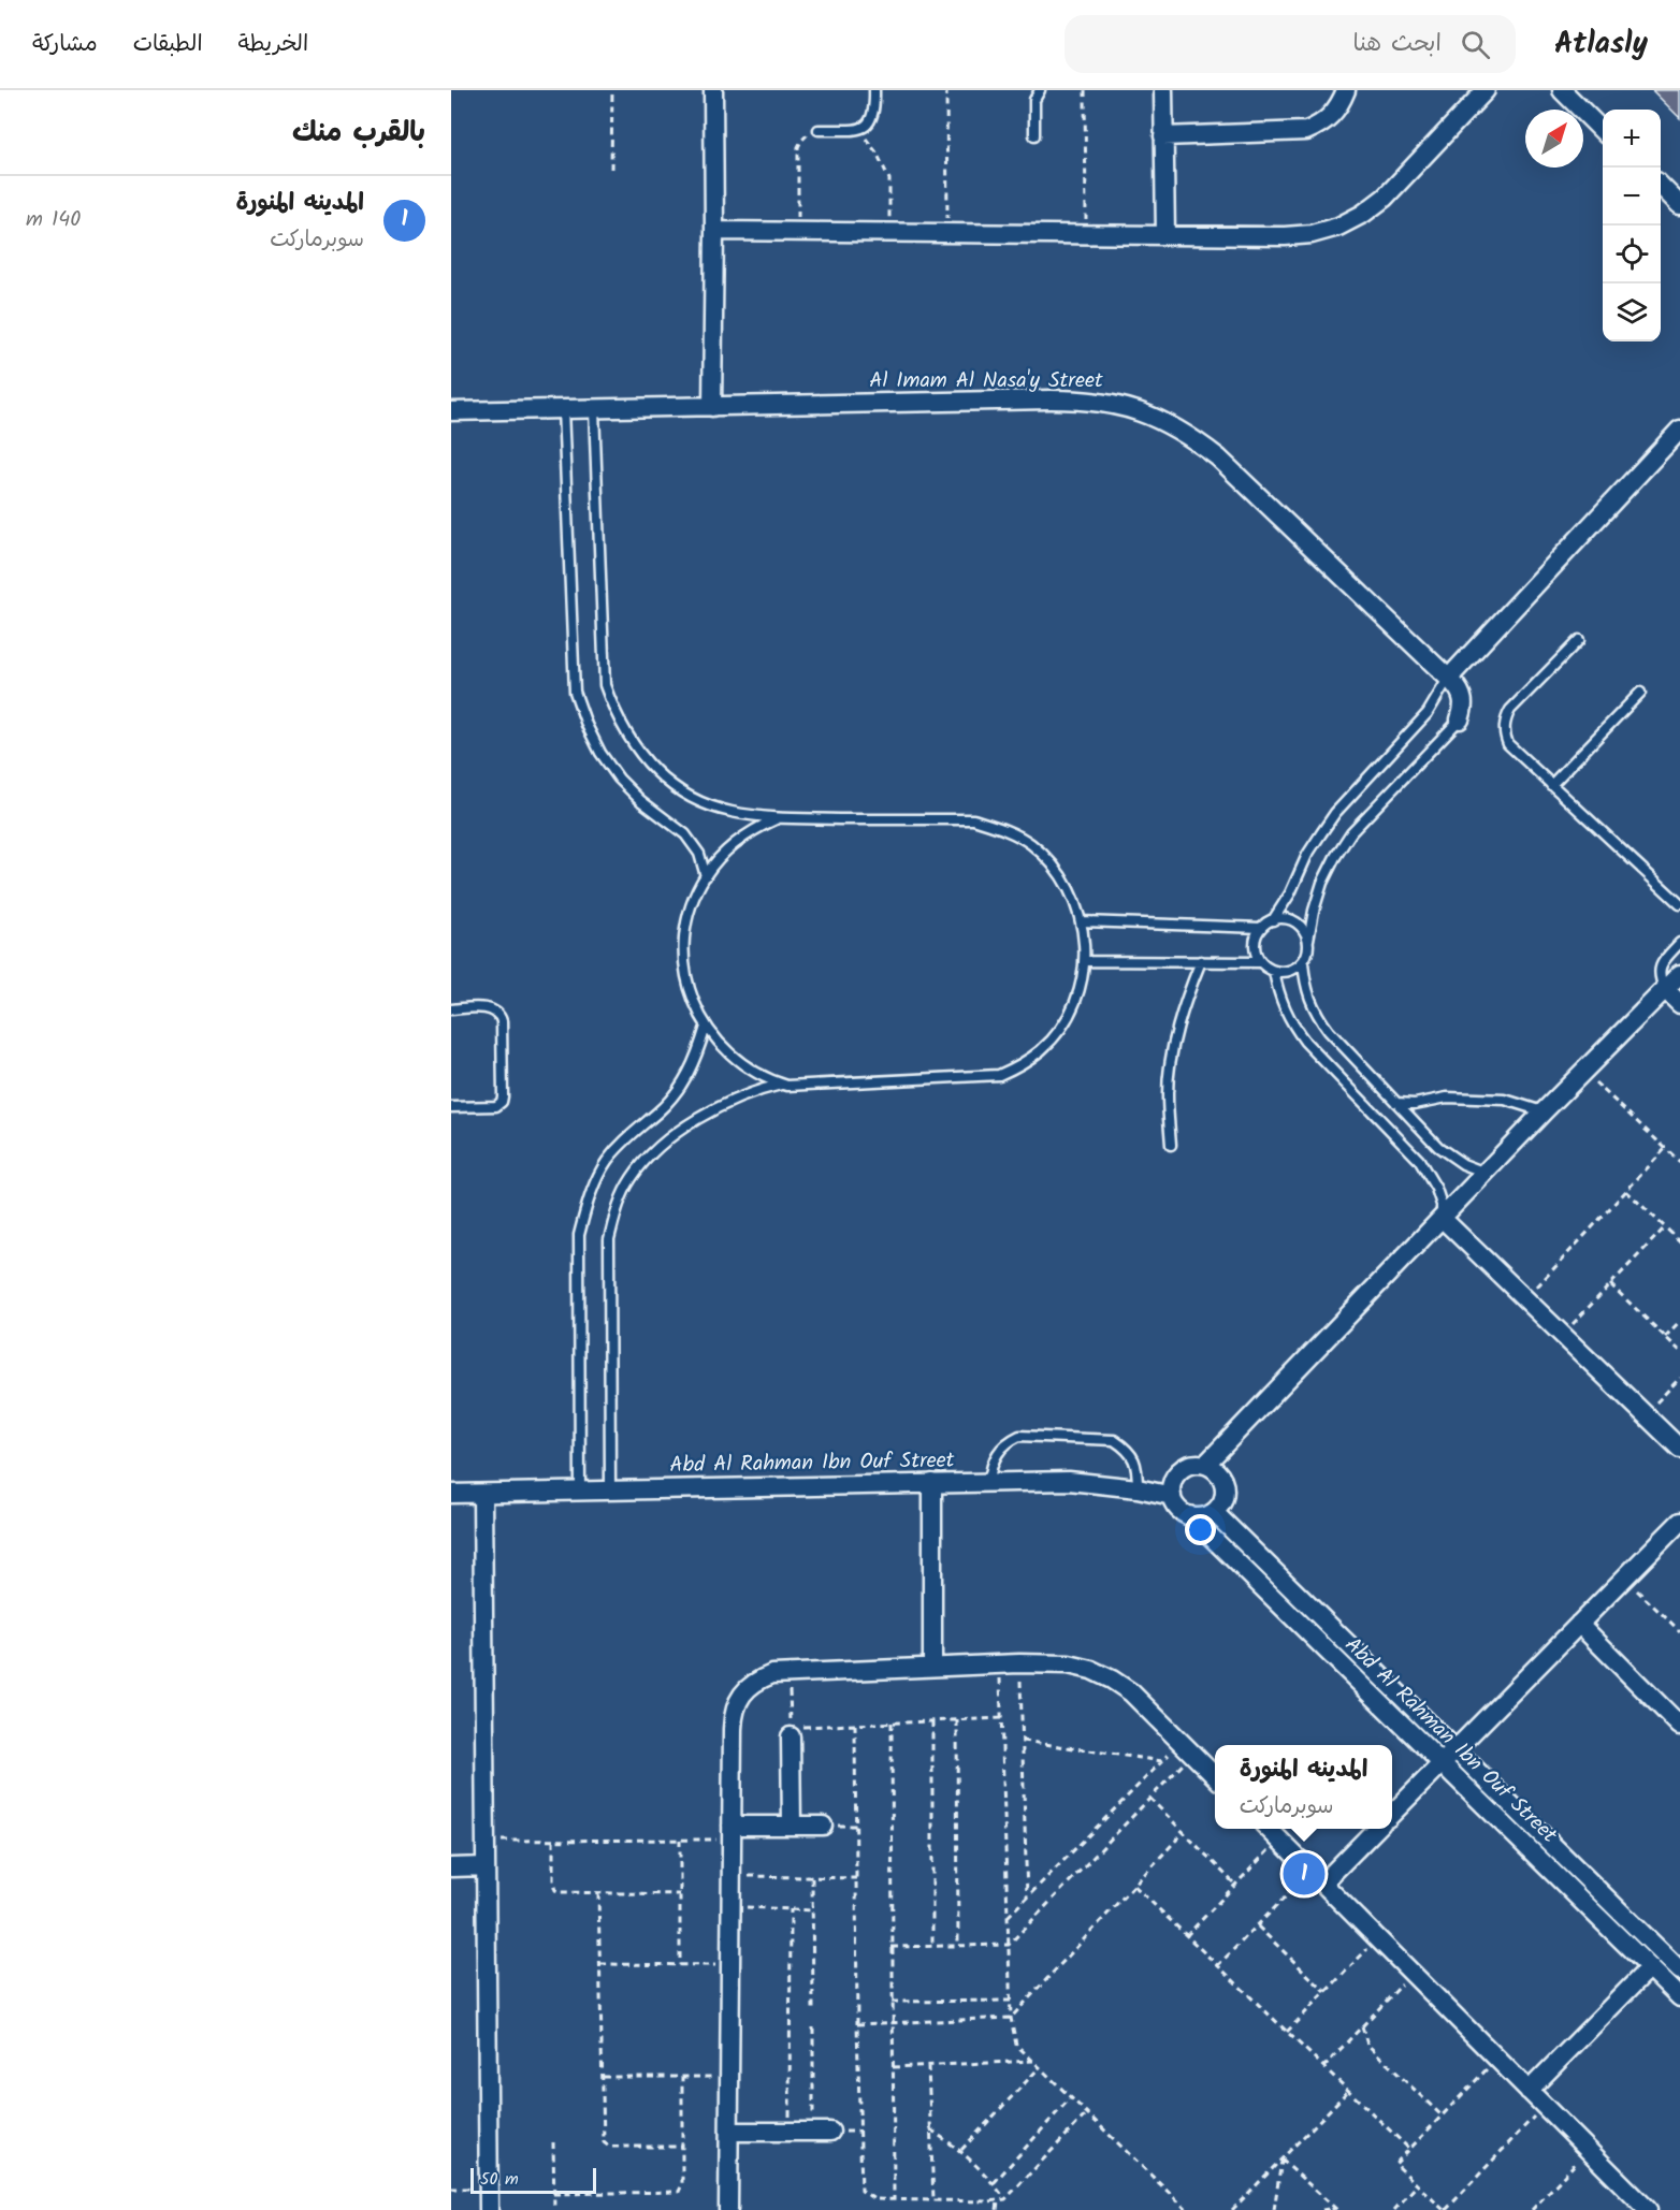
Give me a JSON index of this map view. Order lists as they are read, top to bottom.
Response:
{
  "streets": {
    "street": ["Al Imam Al Nasa'y Street", "Abd Al Rahman Ibn Ouf Street"]
  },
  "scale_bar": "50 m",
  "north": "top right",
  "page": {
    "header": "Atlasly",
    "search": "ابحث هنا",
    "nav": ["الخريطة", "الطبقات", "مشاركة"],
    "heading": "بالقرب منك",
    "map_buttons": ["+", "−"],
    "list": [
      {
        "mark": "1",
        "name": "المدينه المنورة",
        "note": "سوبرماركت",
        "value": "140 m"
      }
    ],
    "popup": ["المدينه المنورة", "سوبرماركت"],
    "pins": "1",
    "scale": "50 m"
  }
}
